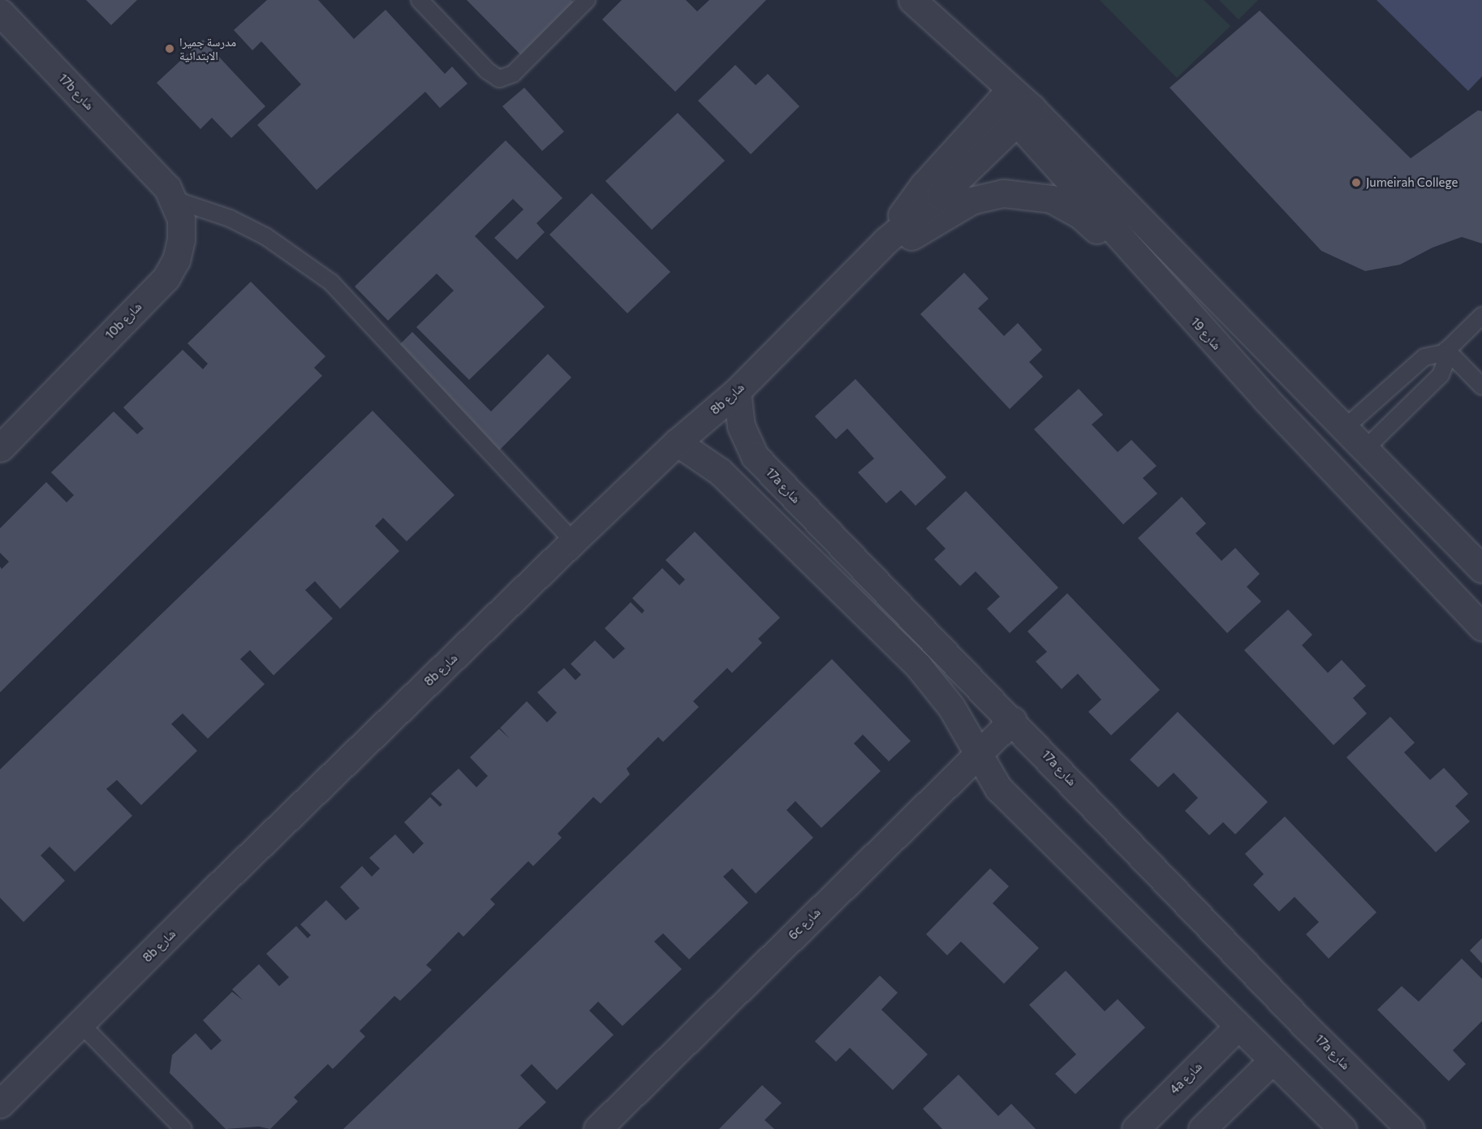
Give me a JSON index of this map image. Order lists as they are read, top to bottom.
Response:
{
  "streets": {
    "street": [
      "17b شارع",
      "10b شارع",
      "شارع 19",
      "8b شارع",
      "17a شارع",
      "6c شارع",
      "4a شارع"
    ]
  },
  "crossings": [
    ["17b شارع", "10b شارع"],
    ["شارع 19", "8b شارع"],
    ["8b شارع", "17a شارع"],
    ["17a شارع", "6c شارع"]
  ],
  "places": ["مدرسة جميرا الابتدائية", "Jumeirah College"]
}
